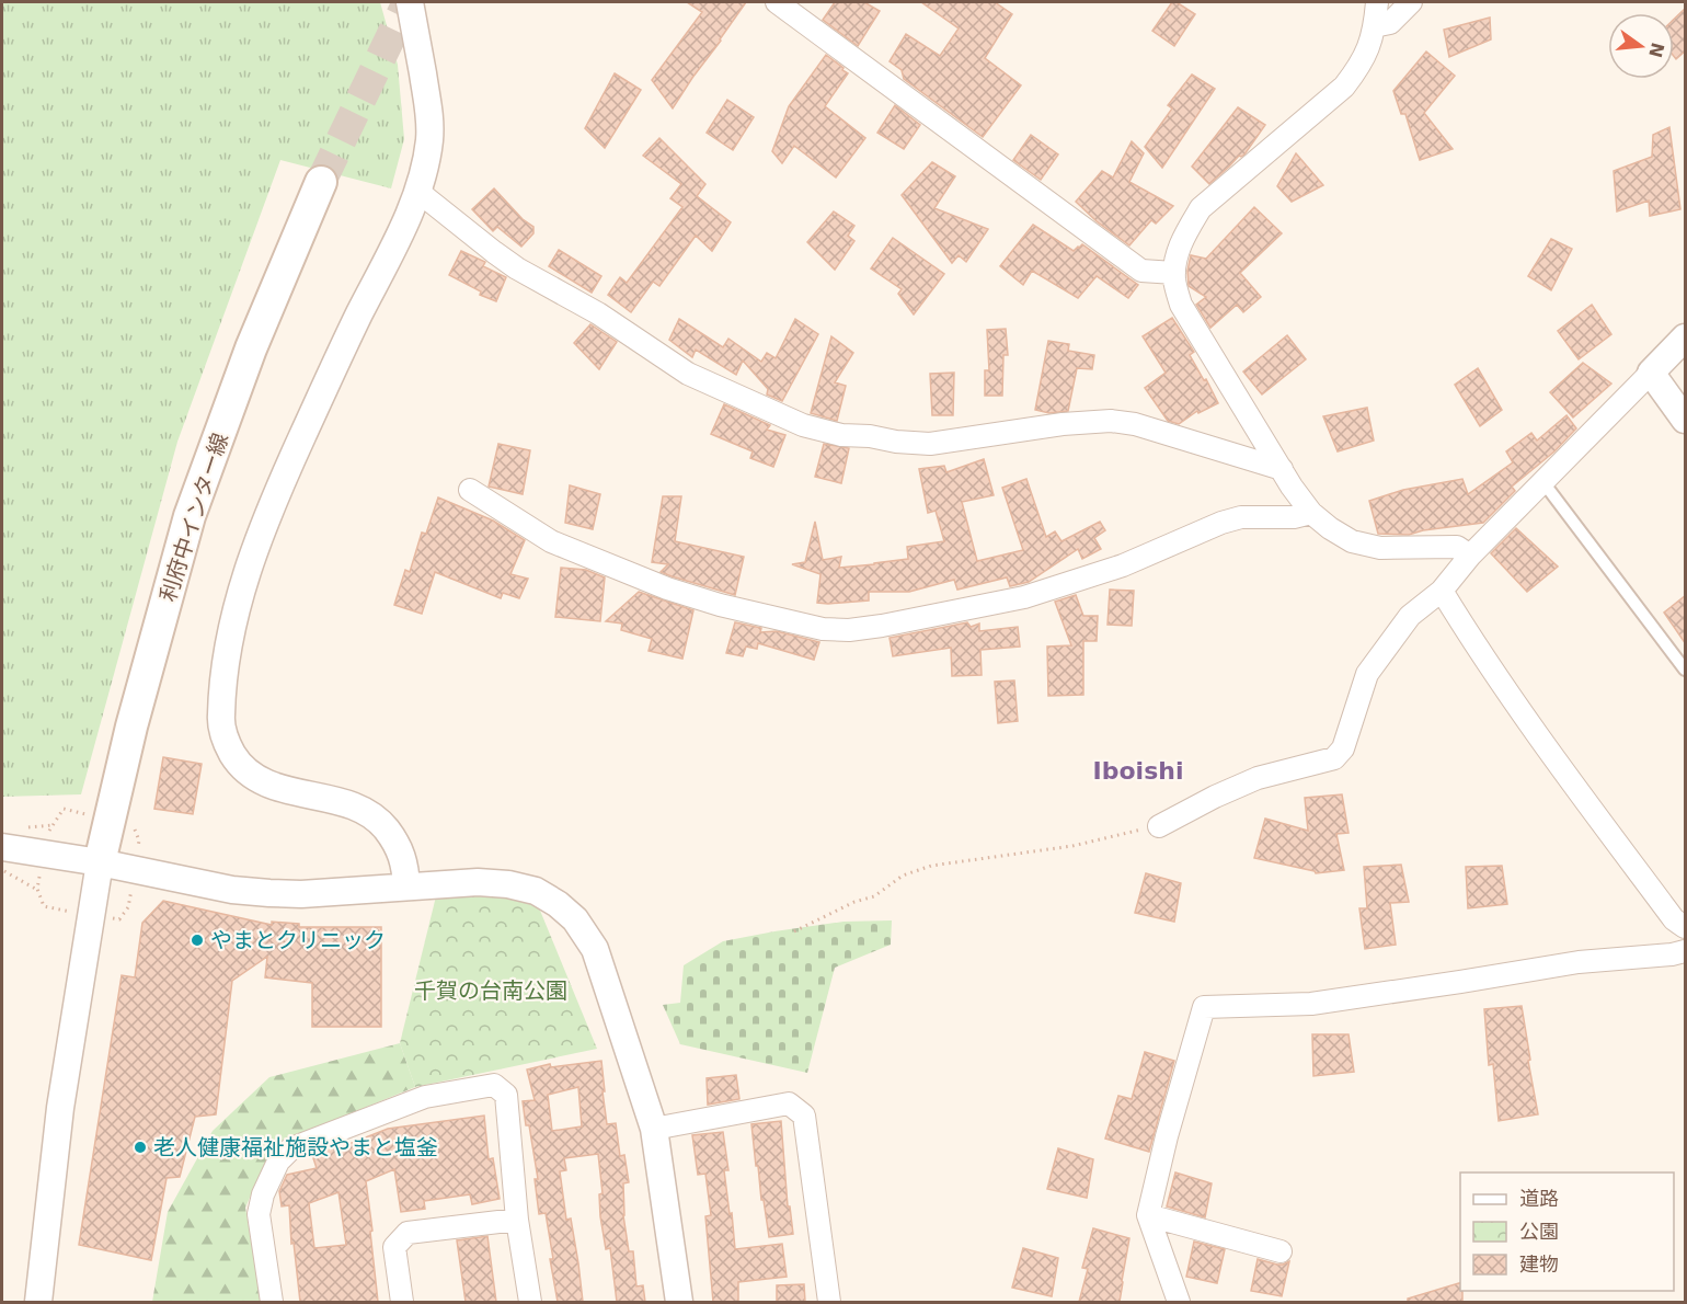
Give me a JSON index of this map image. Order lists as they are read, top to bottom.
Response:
{
  "streets": {
    "main road": ["利府中インター線"]
  },
  "districts": ["Iboishi"],
  "parks": ["千賀の台南公園"],
  "places": ["やまとクリニック", "老人健康福祉施設やまと塩釜"],
  "legend": ["道路", "公園", "建物"],
  "north": "right"
}
